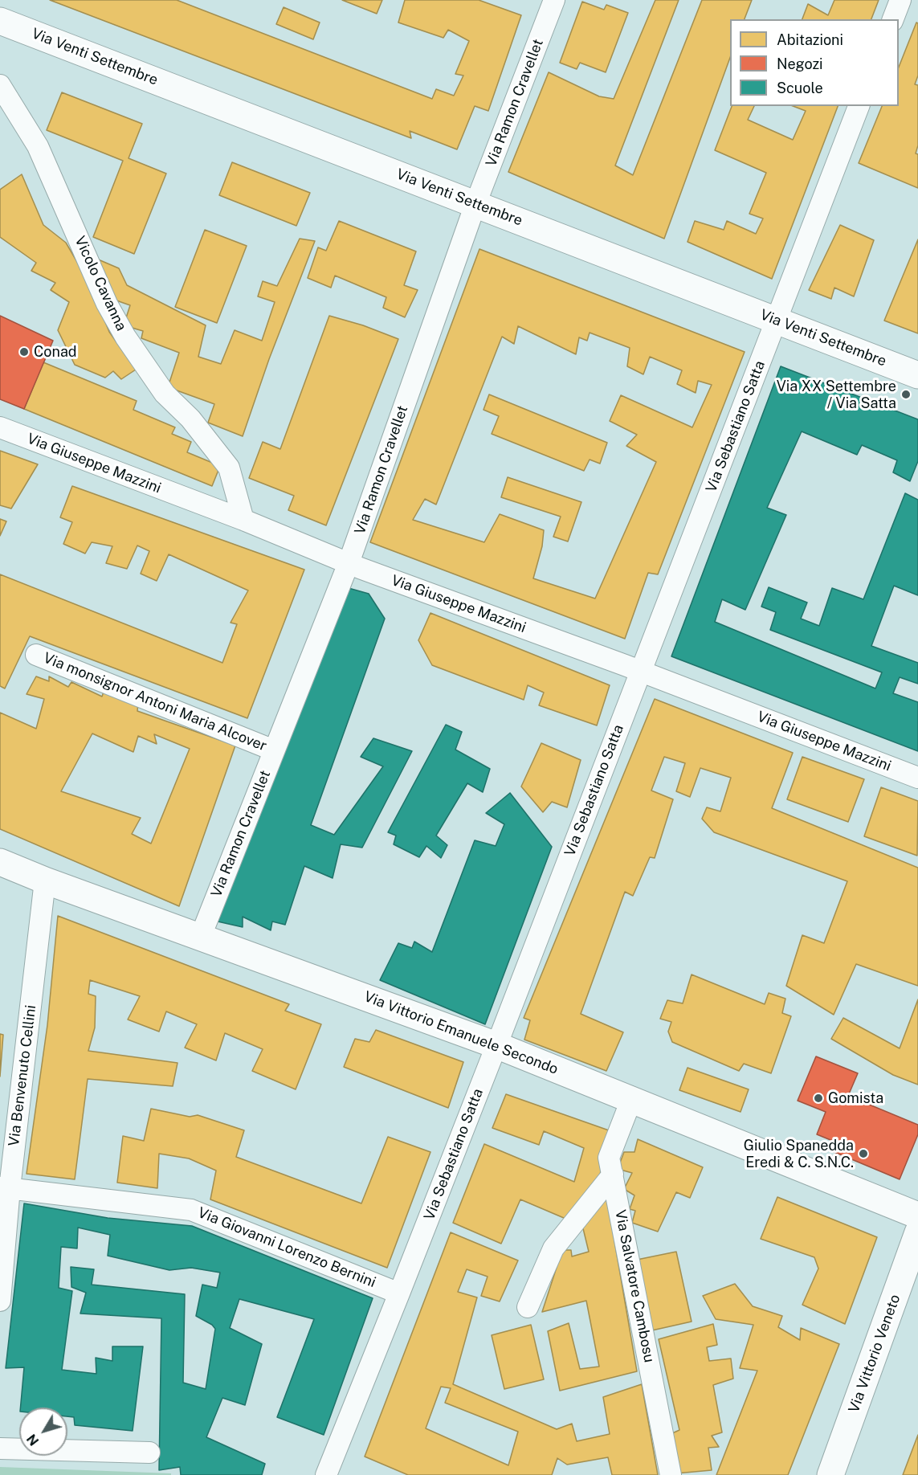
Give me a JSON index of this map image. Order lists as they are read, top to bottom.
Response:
{
  "streets": {
    "main road": ["Via Venti Settembre", "Via Vittorio Emanuele Secondo", "Via Vittorio Veneto"],
    "street": [
      "Via Ramon Cravellet",
      "Vicolo Cavanna",
      "Via Sebastiano Satta",
      "Via Giuseppe Mazzini",
      "Via monsignor Antoni Maria Alcover",
      "Via Benvenuto Cellini",
      "Via Giovanni Lorenzo Bernini",
      "Via Salvatore Cambosu"
    ]
  },
  "crossings": [
    ["Via Venti Settembre", "Via Ramon Cravellet"],
    ["Via Venti Settembre", "Via Sebastiano Satta"],
    ["Via Ramon Cravellet", "Via Giuseppe Mazzini"],
    ["Via Ramon Cravellet", "Via monsignor Antoni Maria Alcover"],
    ["Via Ramon Cravellet", "Via Vittorio Emanuele Secondo"],
    ["Vicolo Cavanna", "Via Giuseppe Mazzini"],
    ["Via Sebastiano Satta", "Via Giuseppe Mazzini"],
    ["Via Sebastiano Satta", "Via Vittorio Emanuele Secondo"],
    ["Via Sebastiano Satta", "Via Giovanni Lorenzo Bernini"],
    ["Via Vittorio Emanuele Secondo", "Via Benvenuto Cellini"],
    ["Via Vittorio Emanuele Secondo", "Via Salvatore Cambosu"],
    ["Via Benvenuto Cellini", "Via Giovanni Lorenzo Bernini"]
  ],
  "places": [
    "Conad",
    "Via XX Settembre / Via Satta",
    "Gomista",
    "Giulio Spanedda Eredi & C. S.N.C."
  ],
  "legend": ["Abitazioni", "Negozi", "Scuole"],
  "north": "bottom left"
}
